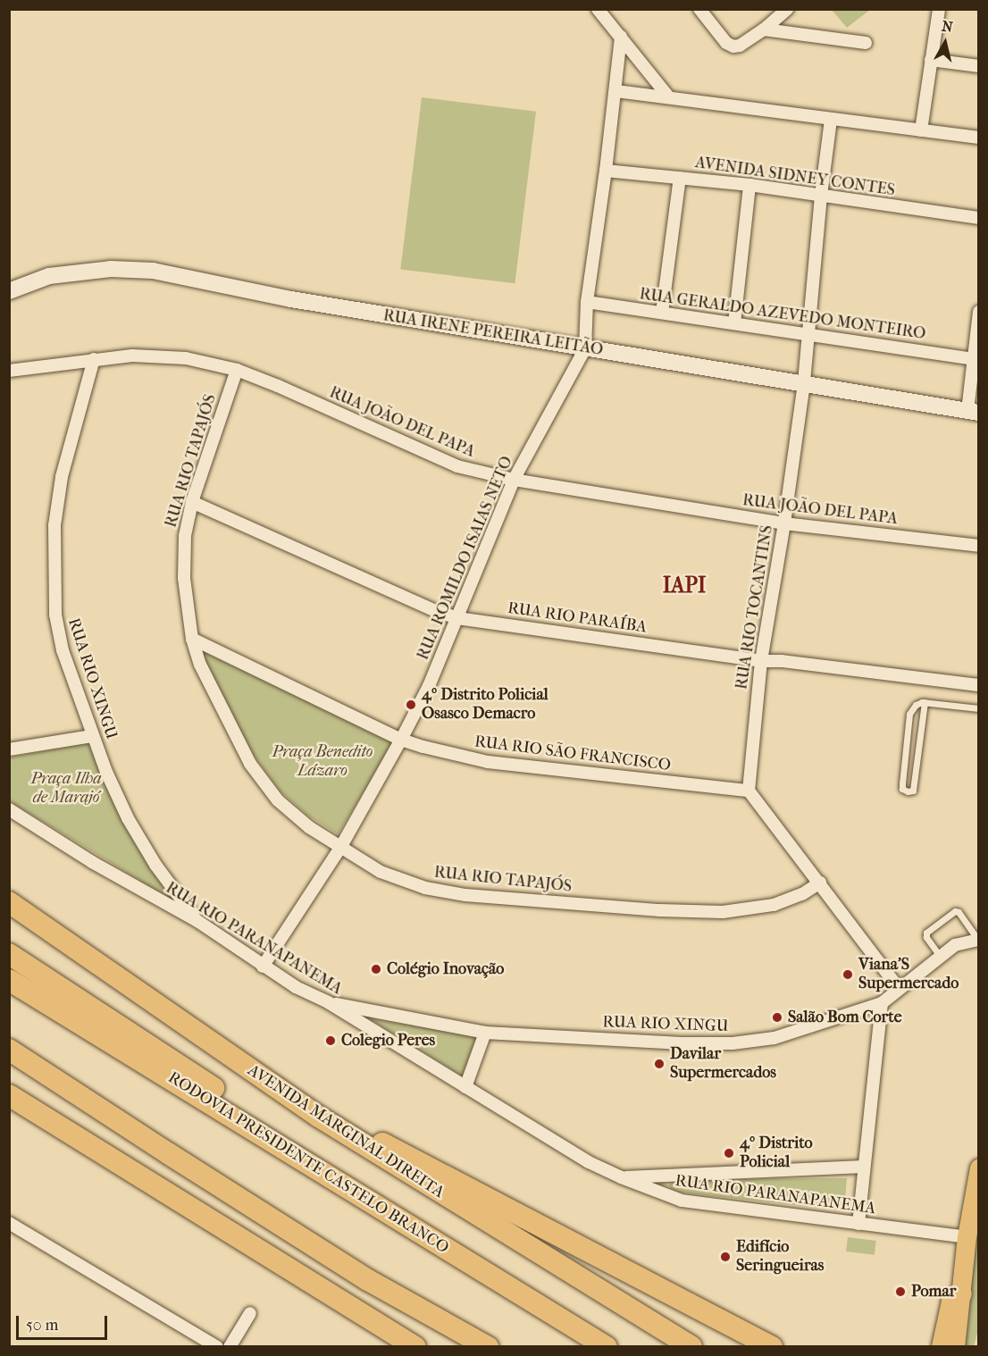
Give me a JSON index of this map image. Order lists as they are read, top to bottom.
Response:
{
  "streets": {
    "highway": ["AVENIDA MARGINAL DIREITA", "RODOVIA PRESIDENTE CASTELO BRANCO"],
    "street": [
      "AVENIDA SIDNEY CONTES",
      "RUA GERALDO AZEVEDO MONTEIRO",
      "RUA IRENE PEREIRA LEITÃO",
      "RUA JOÃO DEL PAPA",
      "RUA RIO TAPAJÓS",
      "RUA ROMILDO ISAIAS NETO",
      "RUA RIO TOCANTINS",
      "RUA RIO PARAÍBA",
      "RUA RIO XINGU",
      "RUA RIO SÃO FRANCISCO",
      "RUA RIO PARANAPANEMA"
    ]
  },
  "crossings": [
    ["AVENIDA SIDNEY CONTES", "RUA ROMILDO ISAIAS NETO"],
    ["AVENIDA SIDNEY CONTES", "RUA RIO TOCANTINS"],
    ["RUA GERALDO AZEVEDO MONTEIRO", "RUA ROMILDO ISAIAS NETO"],
    ["RUA GERALDO AZEVEDO MONTEIRO", "RUA RIO TOCANTINS"],
    ["RUA IRENE PEREIRA LEITÃO", "RUA ROMILDO ISAIAS NETO"],
    ["RUA IRENE PEREIRA LEITÃO", "RUA RIO TOCANTINS"],
    ["RUA JOÃO DEL PAPA", "RUA RIO TAPAJÓS"],
    ["RUA JOÃO DEL PAPA", "RUA ROMILDO ISAIAS NETO"],
    ["RUA JOÃO DEL PAPA", "RUA RIO TOCANTINS"],
    ["RUA JOÃO DEL PAPA", "RUA RIO XINGU"],
    ["RUA RIO TAPAJÓS", "RUA ROMILDO ISAIAS NETO"],
    ["RUA RIO TAPAJÓS", "RUA RIO PARAÍBA"],
    ["RUA RIO TAPAJÓS", "RUA RIO SÃO FRANCISCO"],
    ["RUA ROMILDO ISAIAS NETO", "RUA RIO PARAÍBA"],
    ["RUA ROMILDO ISAIAS NETO", "RUA RIO SÃO FRANCISCO"],
    ["RUA ROMILDO ISAIAS NETO", "RUA RIO PARANAPANEMA"],
    ["RUA RIO TOCANTINS", "RUA RIO PARAÍBA"],
    ["RUA RIO TOCANTINS", "RUA RIO SÃO FRANCISCO"],
    ["RUA RIO XINGU", "RUA RIO PARANAPANEMA"]
  ],
  "districts": ["IAPI"],
  "parks": ["Praça Benedito Lázaro", "Praça Ilha de Marajó"],
  "places": [
    "4º Distrito Policial Osasco Demacro",
    "Colégio Inovação",
    "Viana'S Supermercado",
    "Salão Bom Corte",
    "Colegio Peres",
    "Davilar Supermercados",
    "4º Distrito Policial",
    "Edifício Seringueiras",
    "Pomar"
  ],
  "scale_bar": "50 m",
  "north": "top"
}
